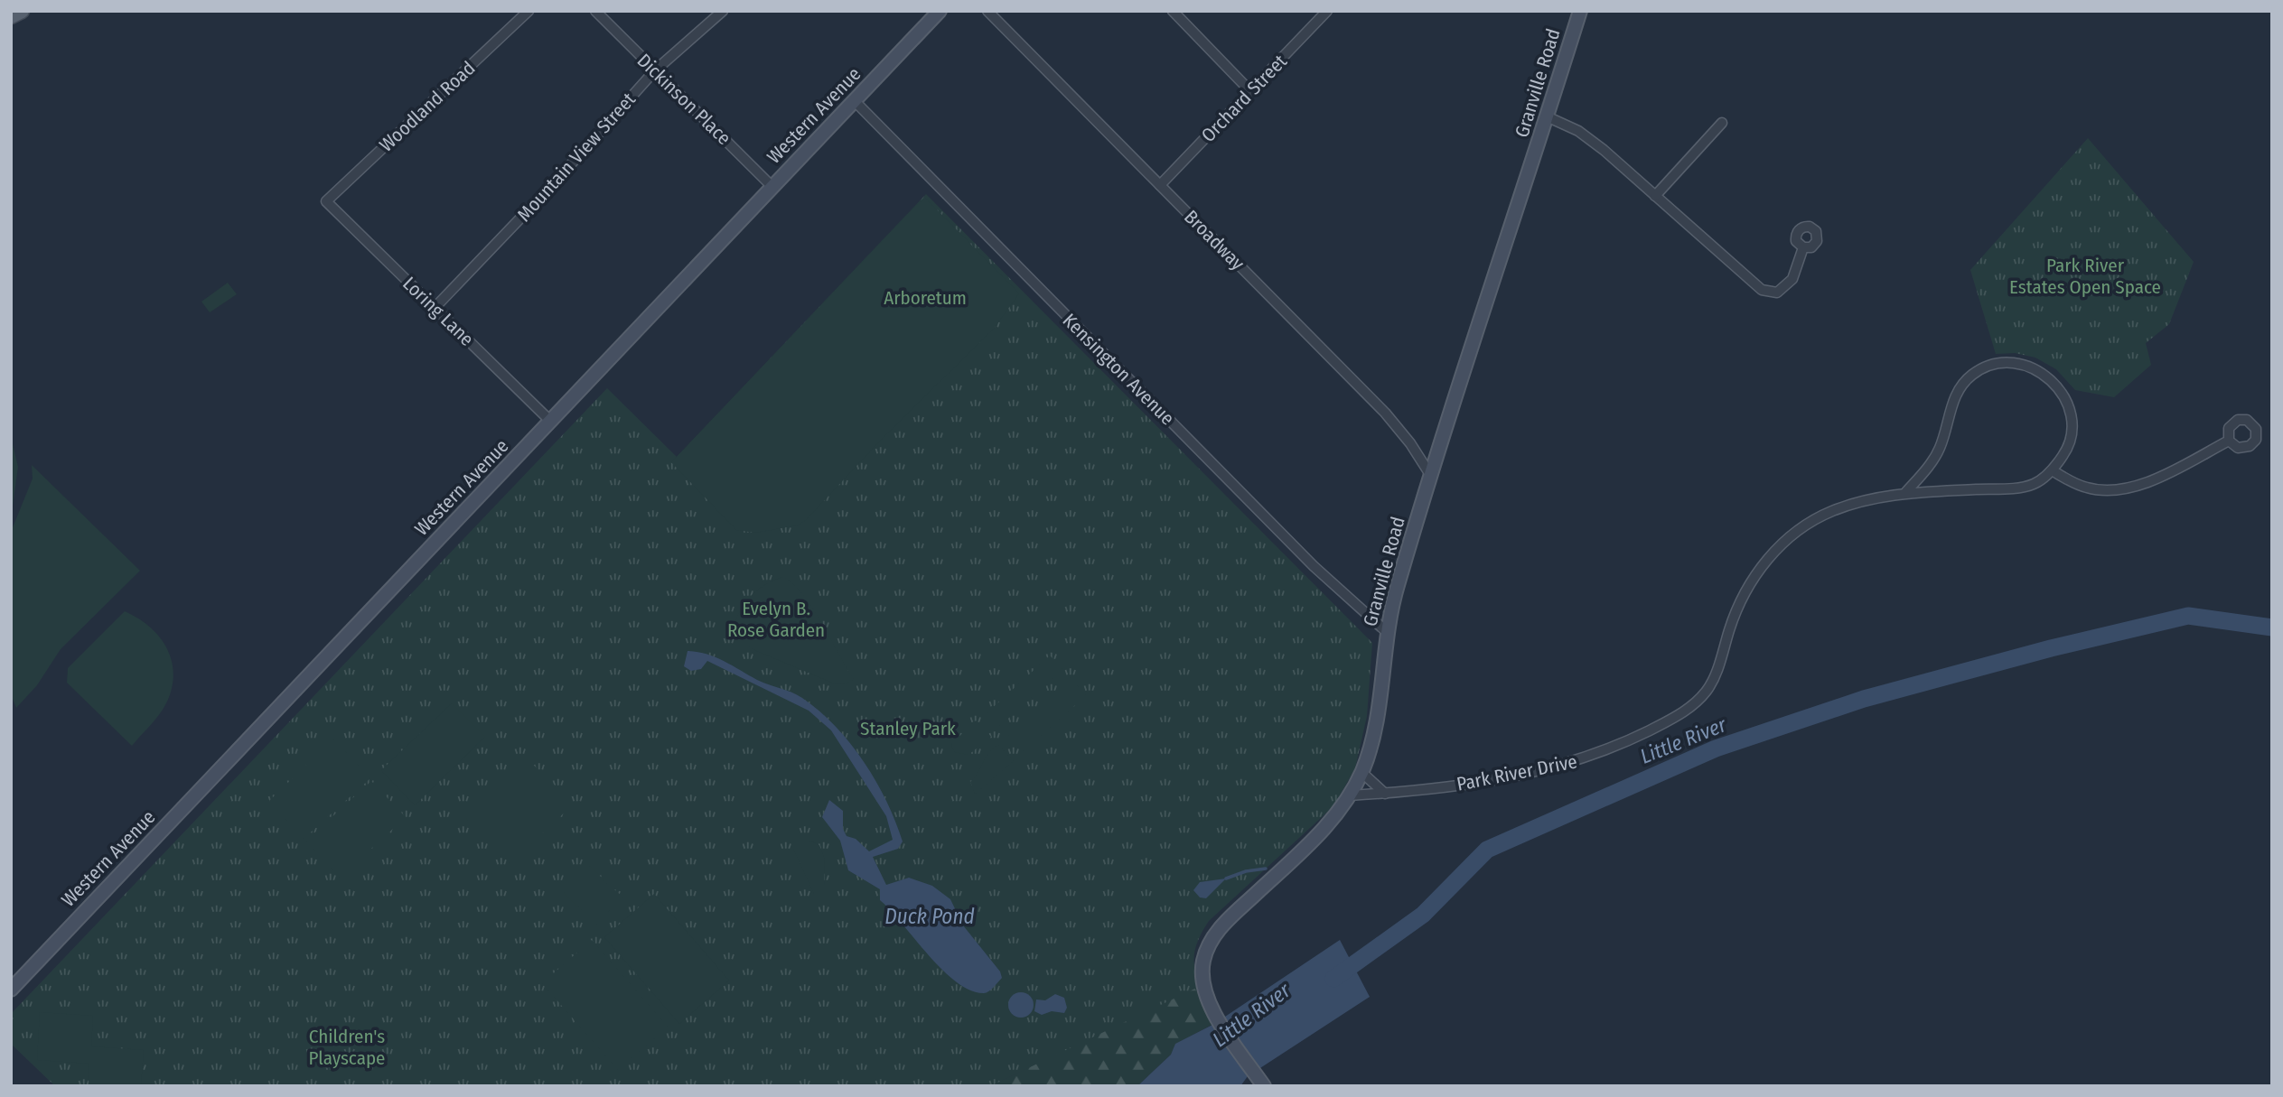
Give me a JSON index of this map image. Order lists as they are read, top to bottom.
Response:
{
  "streets": {
    "main road": ["Granville Road", "Western Avenue"],
    "street": [
      "Orchard Street",
      "Dickinson Place",
      "Woodland Road",
      "Mountain View Street",
      "Broadway",
      "Loring Lane",
      "Kensington Avenue",
      "Park River Drive"
    ]
  },
  "crossings": [
    ["Granville Road", "Broadway"],
    ["Granville Road", "Kensington Avenue"],
    ["Granville Road", "Park River Drive"],
    ["Orchard Street", "Broadway"],
    ["Dickinson Place", "Western Avenue"],
    ["Dickinson Place", "Mountain View Street"],
    ["Woodland Road", "Loring Lane"],
    ["Western Avenue", "Loring Lane"],
    ["Western Avenue", "Kensington Avenue"],
    ["Mountain View Street", "Loring Lane"]
  ],
  "water": ["Little River", "Duck Pond"],
  "parks": [
    "Park River Estates Open Space",
    "Arboretum",
    "Evelyn B. Rose Garden",
    "Stanley Park",
    "Children's Playscape"
  ]
}
